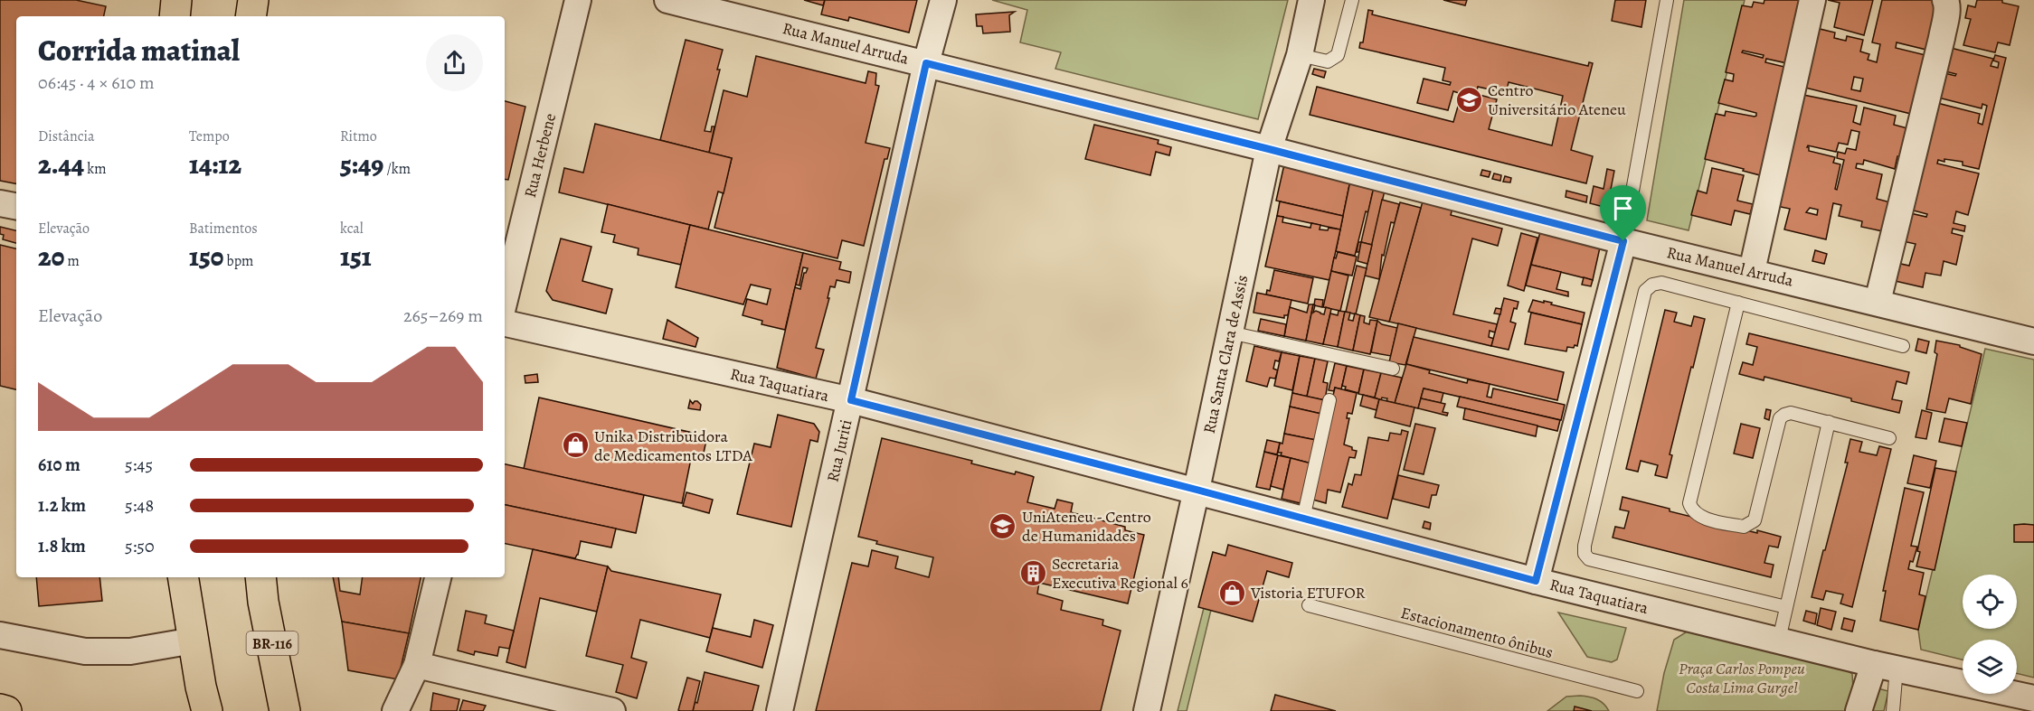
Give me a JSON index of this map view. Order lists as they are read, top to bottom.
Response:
{
  "streets": {
    "main road": ["BR-116"],
    "street": [
      "Rua Manuel Arruda",
      "Rua Herbene",
      "Rua Santa Clara de Assis",
      "Rua Taquatiara",
      "Rua Juriti"
    ],
    "lane": ["Estacionamento ônibus"]
  },
  "crossings": [
    ["Rua Manuel Arruda", "Rua Santa Clara de Assis"],
    ["Rua Manuel Arruda", "Rua Juriti"],
    ["Rua Santa Clara de Assis", "Rua Taquatiara"],
    ["Rua Taquatiara", "Rua Juriti"]
  ],
  "parks": ["Praça Carlos Pompeu Costa Lima Gurgel"],
  "places": {
    "school or university": ["Centro Universitário Ateneu", "UniAteneu - Centro de Humanidades"],
    "shop": ["Unika Distribuidora de Medicamentos LTDA", "Vistoria ETUFOR"],
    "building": ["Secretaria Executiva Regional 6"]
  },
  "page": {
    "heading": ["Corrida matinal", "06:45 · 4 × 610 m"],
    "stats": [
      ["Distância", "2.44 km"],
      ["Tempo", "14:12"],
      ["Ritmo", "5:49 /km"],
      ["Elevação", "20 m"],
      ["Batimentos", "150 bpm"],
      ["kcal", "151"]
    ],
    "chart": ["Elevação", "265–269 m"],
    "list": [
      {
        "name": "610 m",
        "note": "5:45"
      },
      {
        "name": "1.2 km",
        "note": "5:48"
      },
      {
        "name": "1.8 km",
        "note": "5:50"
      }
    ]
  }
}
